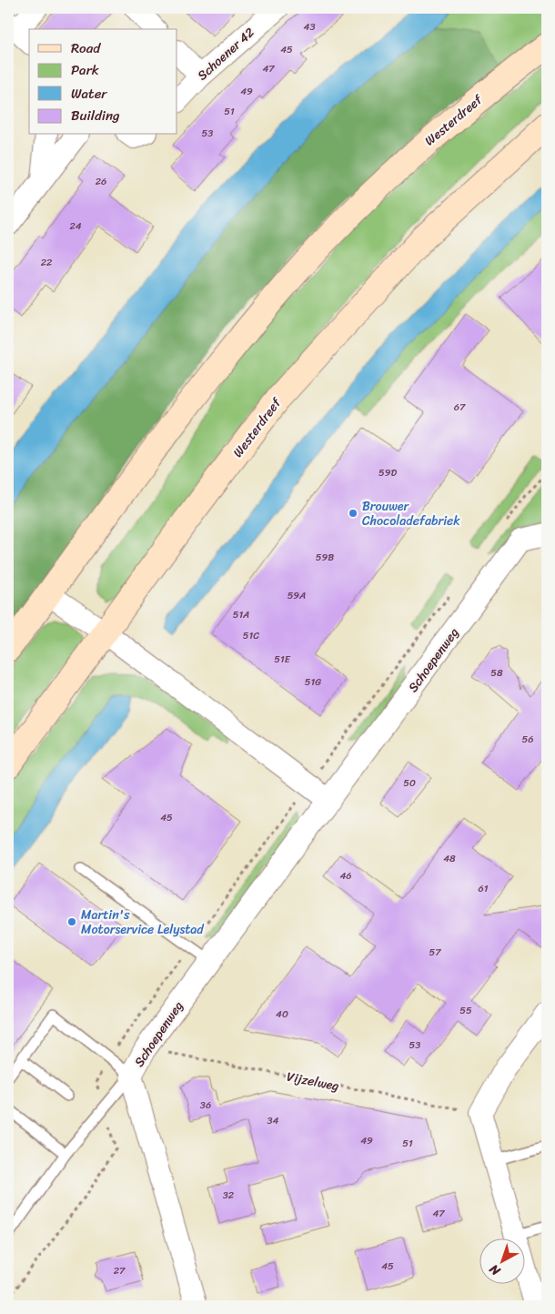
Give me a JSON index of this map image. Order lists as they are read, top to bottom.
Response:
{
  "streets": {
    "main road": ["Westerdreef"],
    "street": ["Schoener 42", "Schoepenweg"],
    "path": ["Vijzelweg"]
  },
  "crossings": [
    ["Schoepenweg", "Vijzelweg"]
  ],
  "places": ["Brouwer Chocoladefabriek", "Martin's Motorservice Lelystad"],
  "house_numbers": [
    "43",
    "45",
    "47",
    "49",
    "51",
    "53",
    "26",
    "24",
    "22",
    "67",
    "59D",
    "59B",
    "59A",
    "51A",
    "51C",
    "51E",
    "58",
    "51G",
    "56",
    "50",
    "45",
    "48",
    "46",
    "61",
    "57",
    "55",
    "40",
    "53",
    "36",
    "34",
    "49",
    "51",
    "32",
    "47",
    "45",
    "27"
  ],
  "legend": [
    "Road",
    "Park",
    "Water",
    "Building"
  ],
  "north": "bottom left"
}
